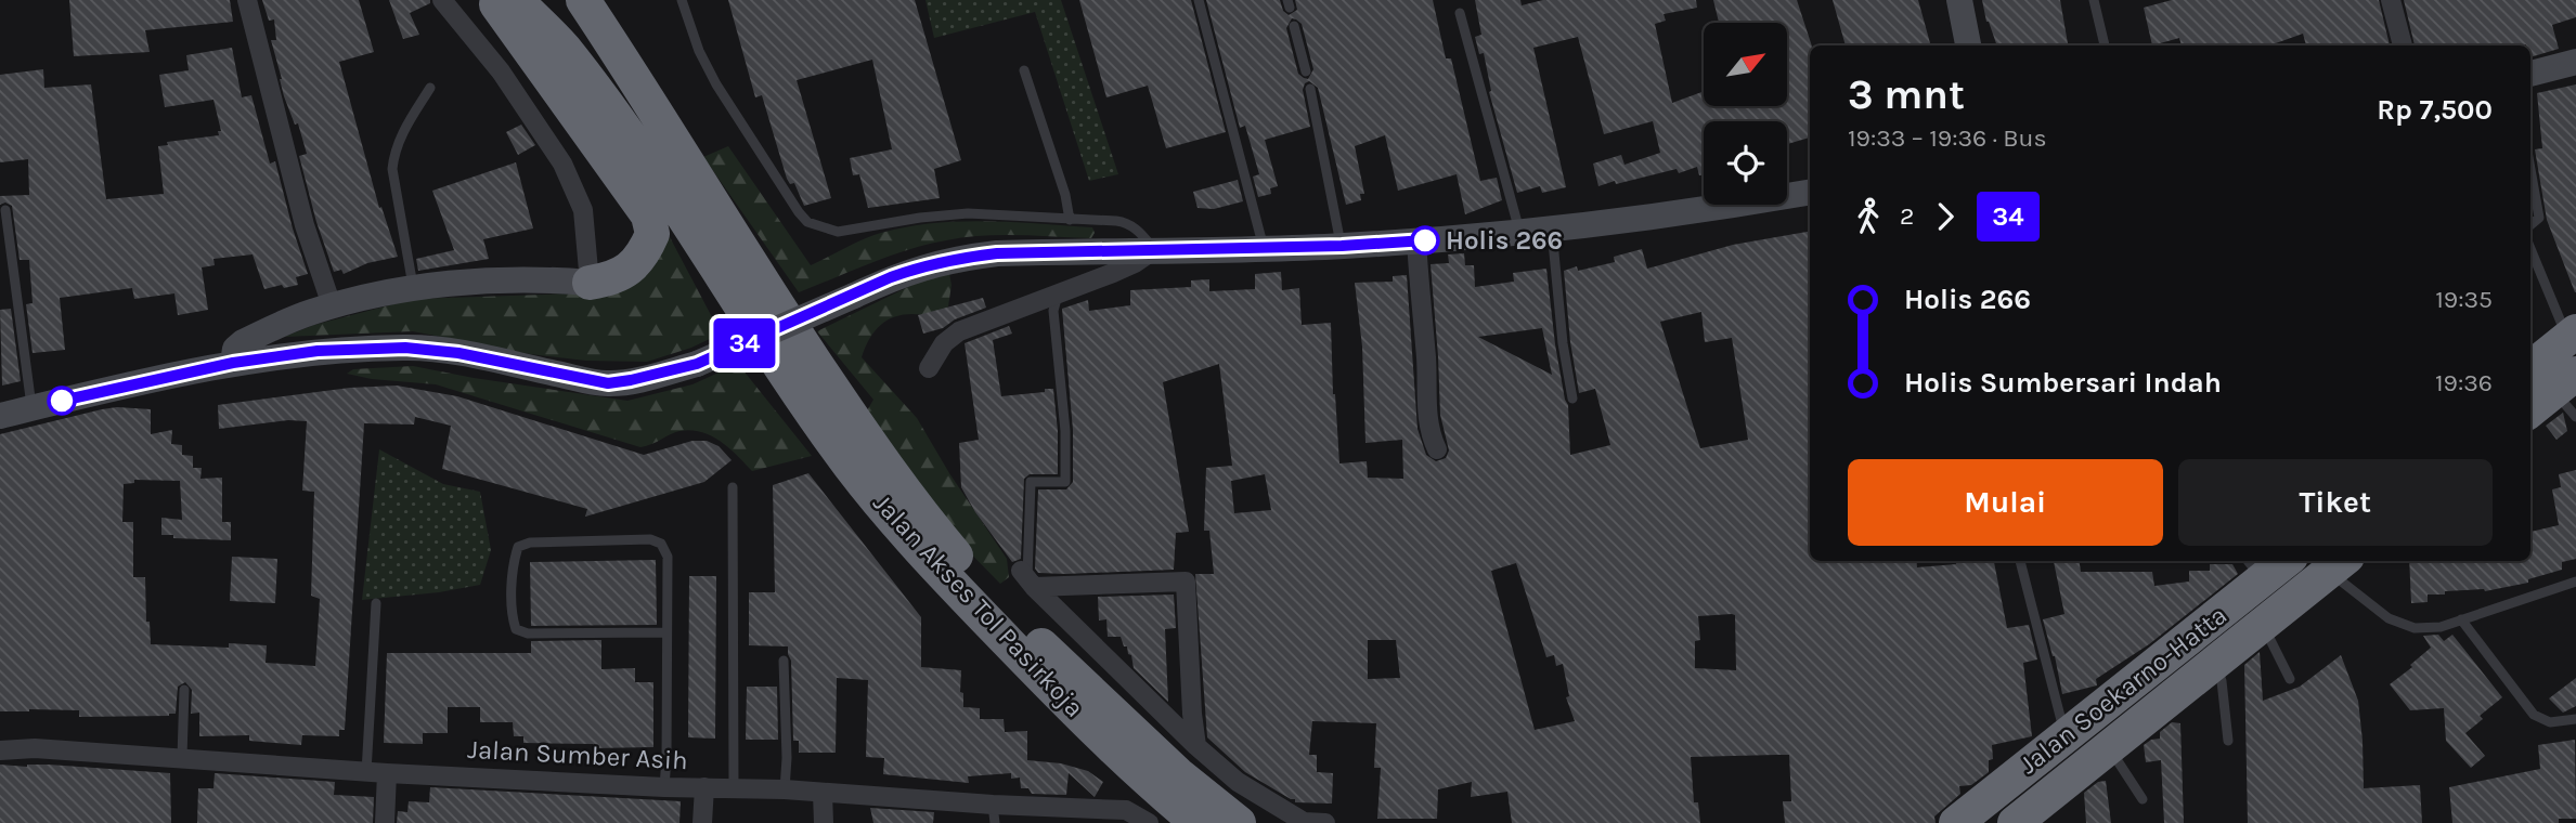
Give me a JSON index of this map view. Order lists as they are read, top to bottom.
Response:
{
  "streets": {
    "highway": ["Jalan Akses Tol Pasirkoja", "Jalan Soekarno-Hatta"],
    "street": ["Jalan Sumber Asih"]
  },
  "places": ["Holis 266"],
  "lines": ["bus line 34"],
  "north": "top right",
  "page": {
    "on_map": "34",
    "heading": ["3 mnt", "19:33 – 19:36 · Bus", "Rp 7,500"],
    "legs": ["2", "34"],
    "list": [
      {
        "name": "Holis 266",
        "value": "19:35"
      },
      {
        "name": "Holis Sumbersari Indah",
        "value": "19:36"
      }
    ],
    "buttons": ["Mulai", "Tiket"]
  }
}
